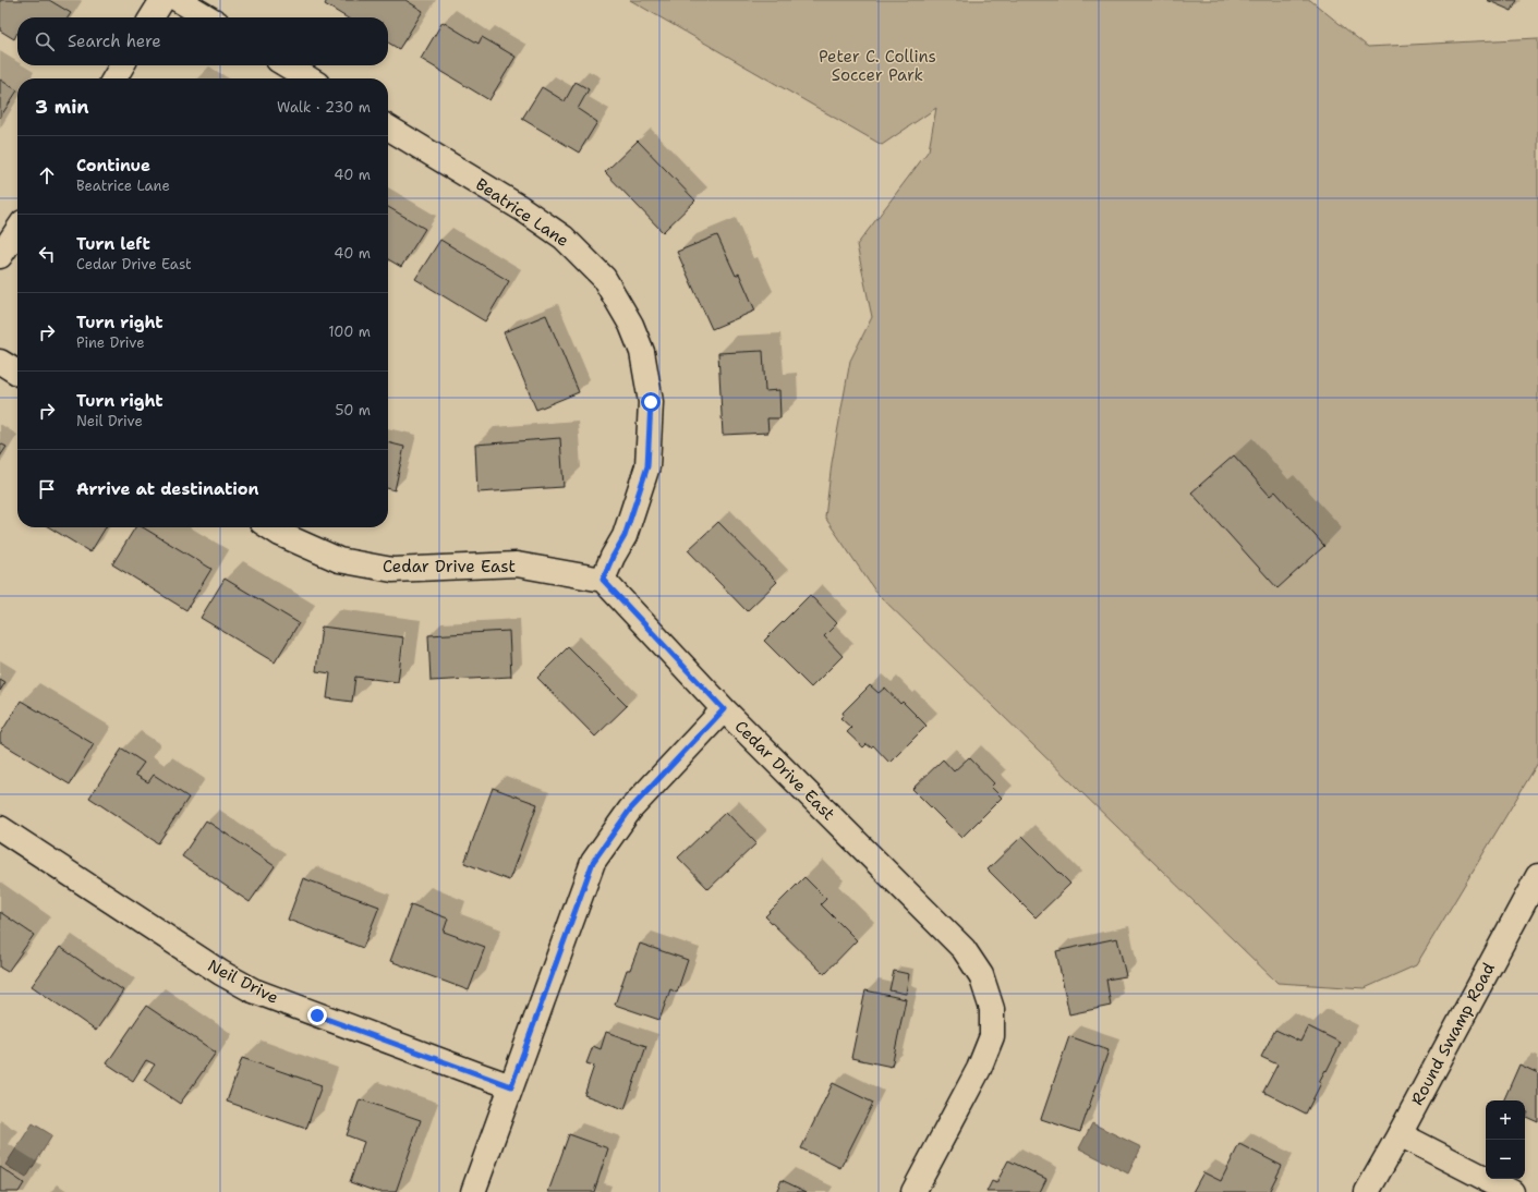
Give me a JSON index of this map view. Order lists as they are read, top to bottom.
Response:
{
  "streets": {
    "street": [
      "Beatrice Lane",
      "Cedar Drive East",
      "Neil Drive",
      "Round Swamp Road"
    ]
  },
  "crossings": [
    ["Beatrice Lane", "Cedar Drive East"]
  ],
  "parks": ["Peter C. Collins Soccer Park"],
  "page": {
    "search": "Search here",
    "heading": ["3 min", "Walk · 230 m"],
    "list": [
      ["Continue", "Beatrice Lane", "40 m"],
      ["Turn left", "Cedar Drive East", "40 m"],
      ["Turn right", "Pine Drive", "100 m"],
      ["Turn right", "Neil Drive", "50 m"],
      "Arrive at destination"
    ],
    "map_buttons": ["+", "−"]
  }
}
